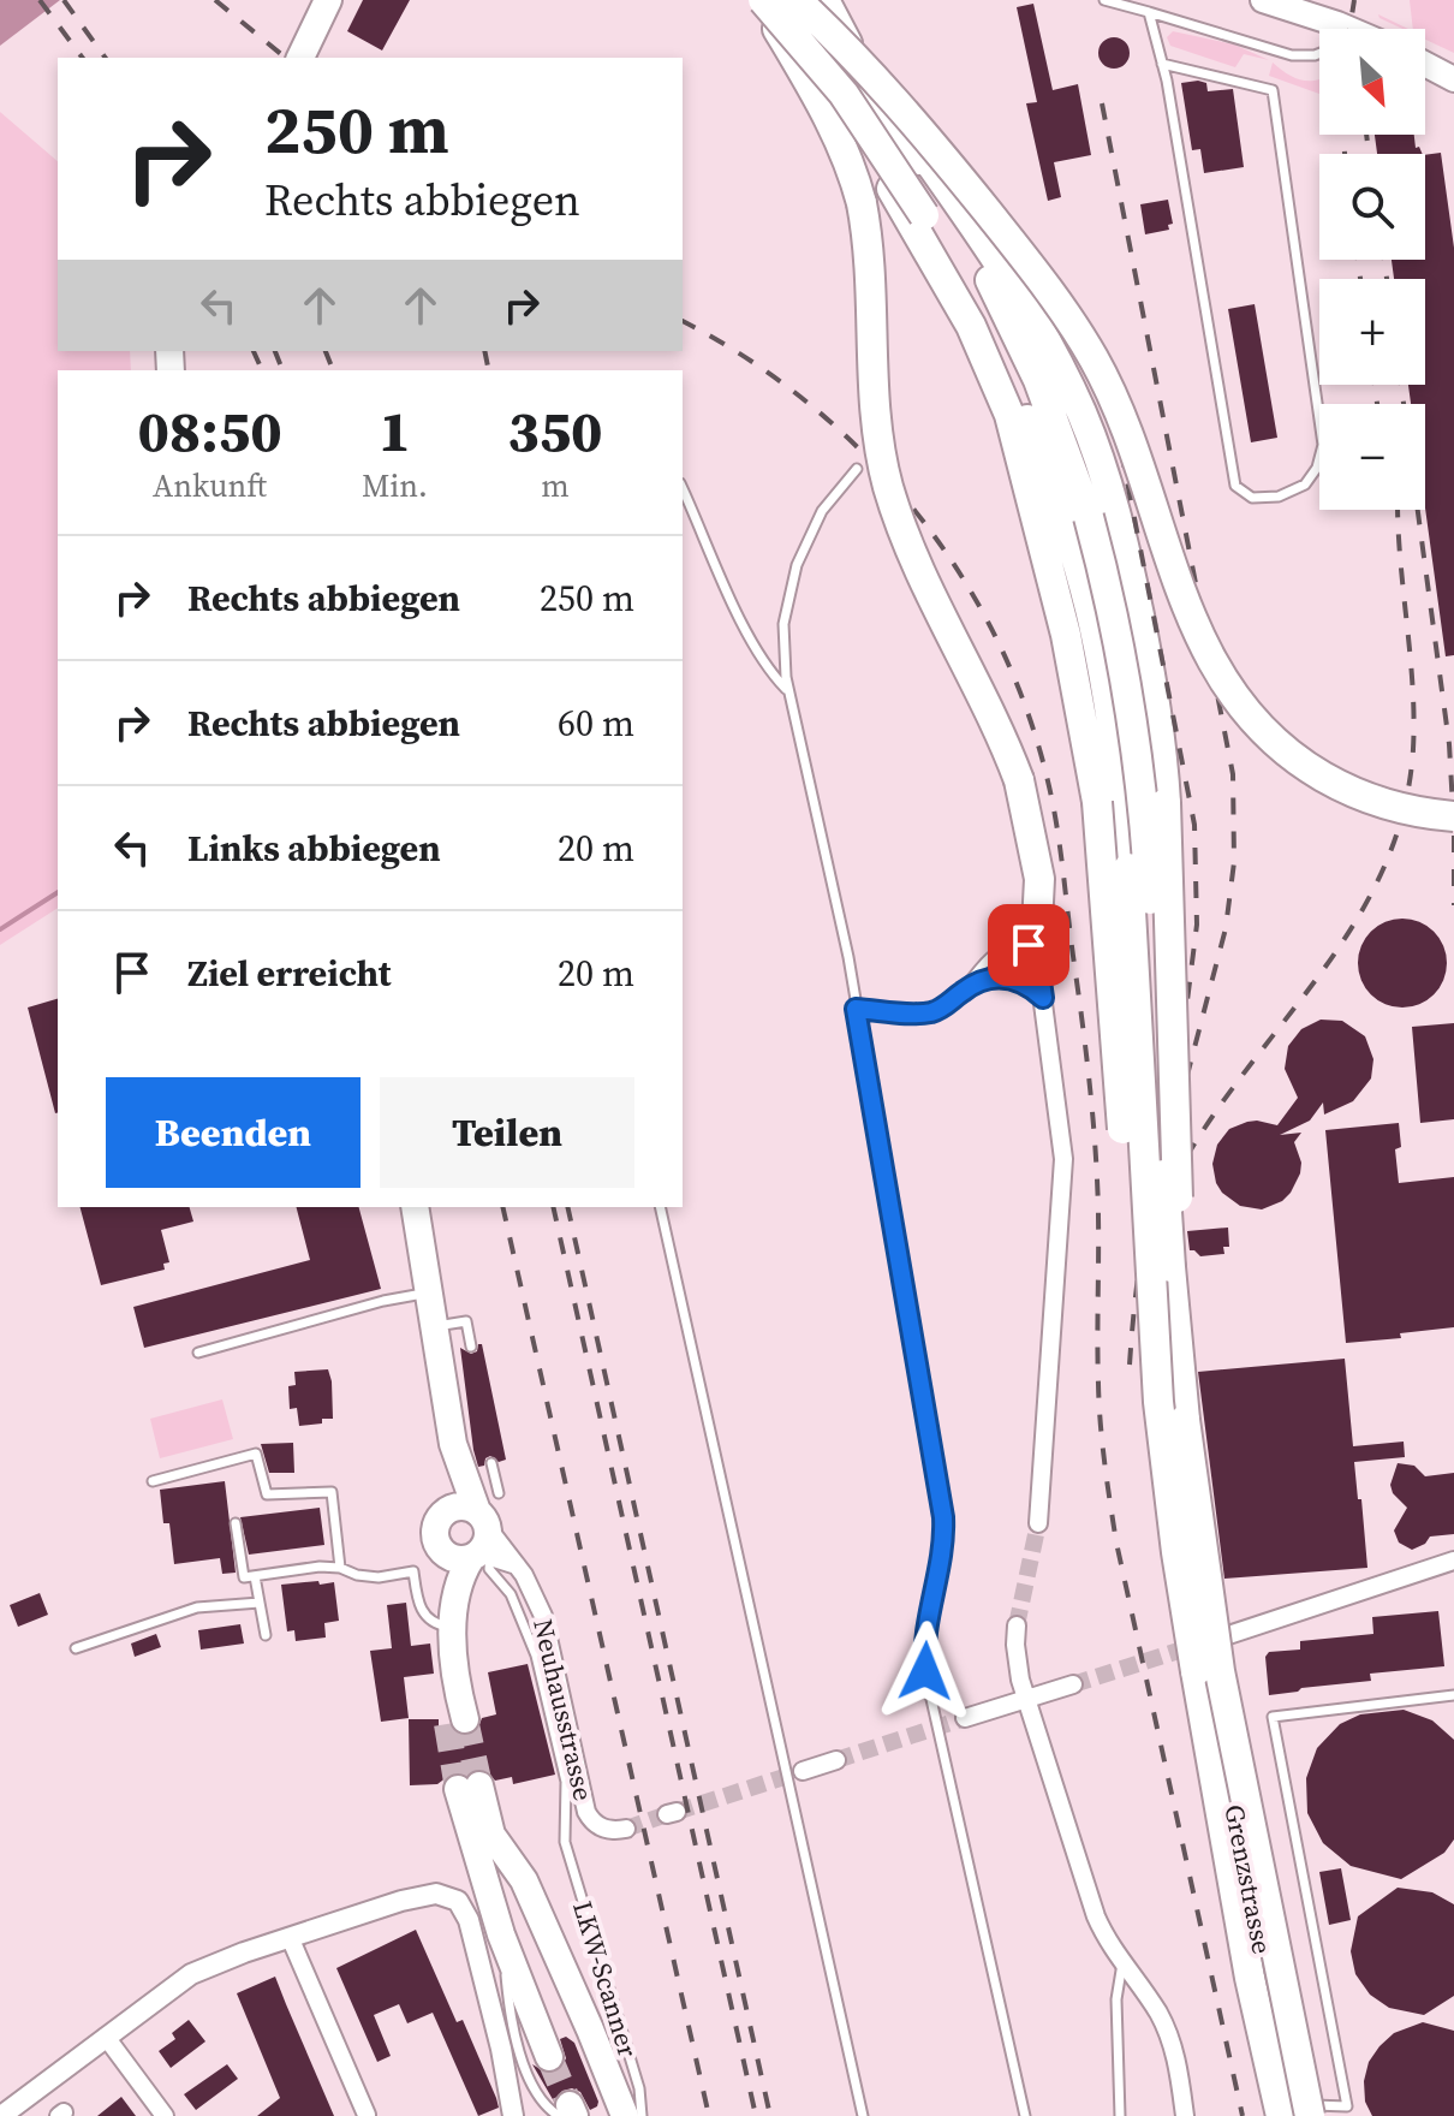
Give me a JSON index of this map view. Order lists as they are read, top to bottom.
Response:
{
  "streets": {
    "street": ["Neuhausstrasse", "Grenzstrasse"],
    "lane": ["LKW-Scanner"]
  },
  "crossings": [
    ["Neuhausstrasse", "LKW-Scanner"]
  ],
  "north": "bottom right",
  "page": {
    "map_buttons": ["+", "−"],
    "turn": ["250 m", "Rechts abbiegen"],
    "eta": [
      "08:50",
      "Ankunft",
      "1",
      "Min.",
      "350",
      "m"
    ],
    "list": [
      {
        "name": "Rechts abbiegen",
        "value": "250 m"
      },
      {
        "name": "Rechts abbiegen",
        "value": "60 m"
      },
      {
        "name": "Links abbiegen",
        "value": "20 m"
      },
      {
        "name": "Ziel erreicht",
        "value": "20 m"
      }
    ],
    "buttons": ["Beenden", "Teilen"]
  }
}
